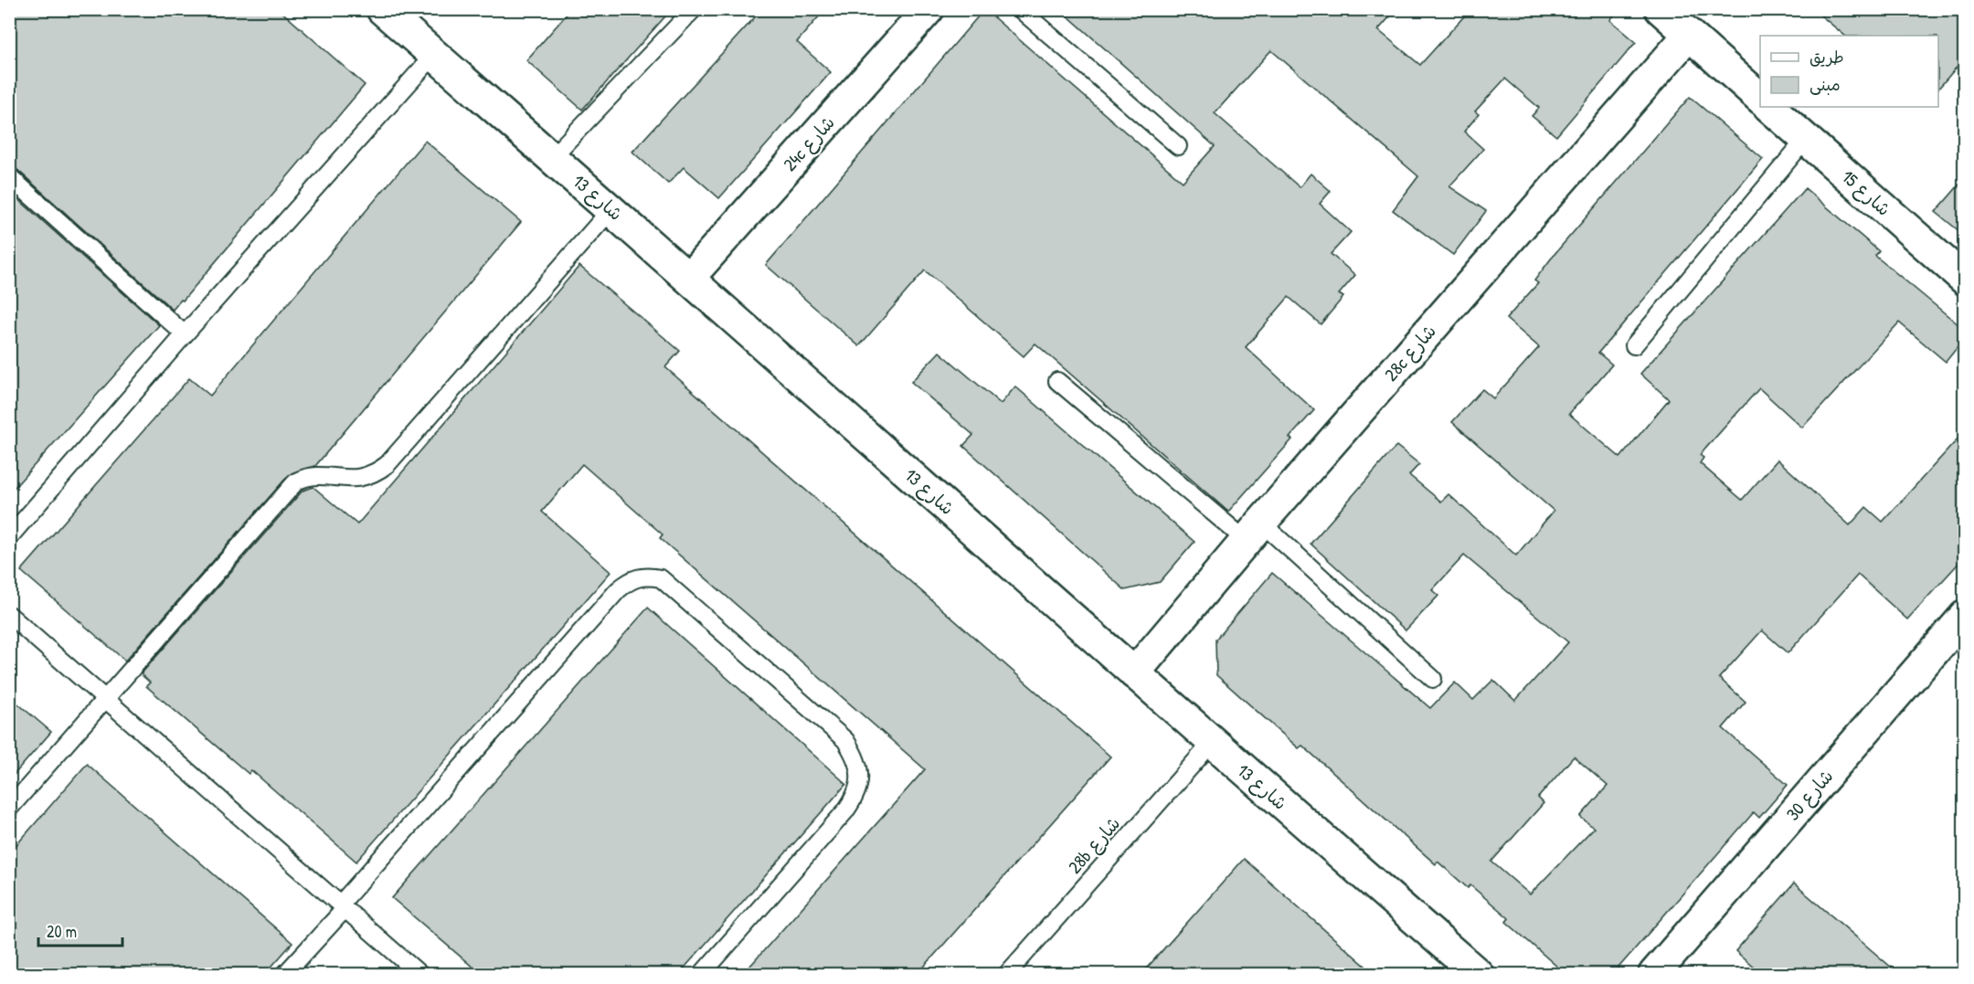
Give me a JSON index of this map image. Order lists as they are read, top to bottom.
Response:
{
  "streets": {
    "street": [
      "24c شارع",
      "شارع 15",
      "شارع 13",
      "28c شارع",
      "شارع 30"
    ],
    "lane": ["28b شارع"]
  },
  "crossings": [
    ["24c شارع", "شارع 13"],
    ["شارع 13", "28c شارع"],
    ["شارع 13", "28b شارع"]
  ],
  "legend": ["طريق", "مبنى"],
  "scale_bar": "20 m"
}
